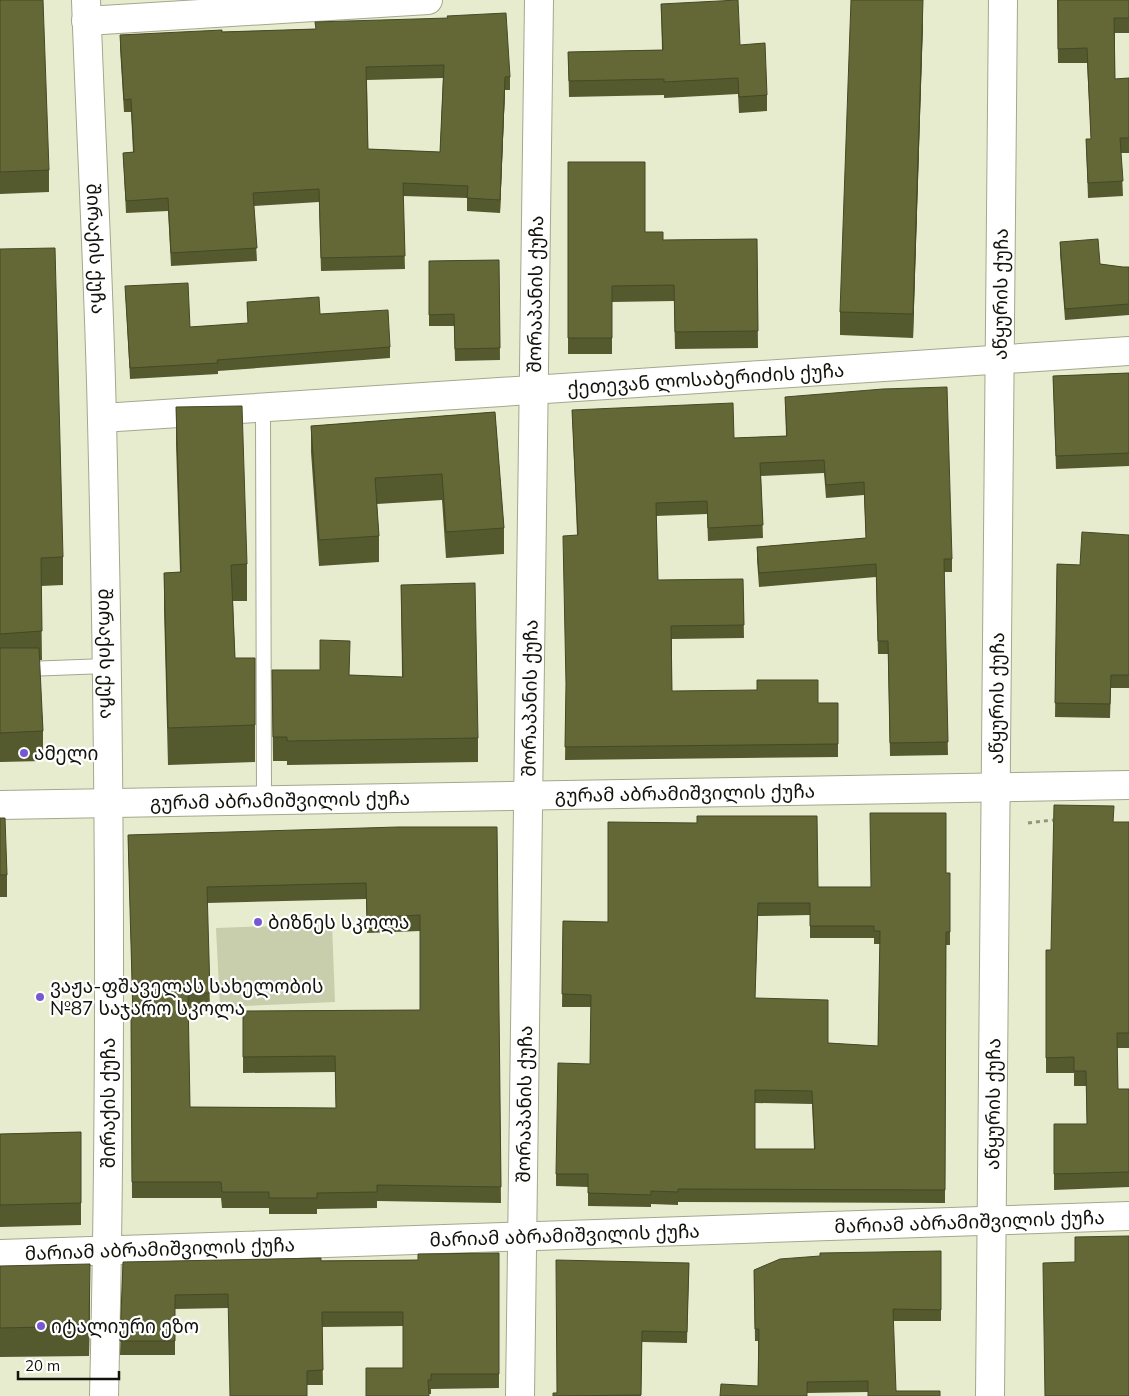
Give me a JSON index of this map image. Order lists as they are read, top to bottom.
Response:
{
  "streets": {
    "street": [
      "შირაქის ქუჩა",
      "შორაპანის ქუჩა",
      "აწყურის ქუჩა",
      "ქეთევან ლოსაბერიძის ქუჩა",
      "გურამ აბრამიშვილის ქუჩა",
      "მარიამ აბრამიშვილის ქუჩა"
    ]
  },
  "crossings": [
    ["შირაქის ქუჩა", "ქეთევან ლოსაბერიძის ქუჩა"],
    ["შირაქის ქუჩა", "გურამ აბრამიშვილის ქუჩა"],
    ["შირაქის ქუჩა", "მარიამ აბრამიშვილის ქუჩა"],
    ["შორაპანის ქუჩა", "ქეთევან ლოსაბერიძის ქუჩა"],
    ["შორაპანის ქუჩა", "გურამ აბრამიშვილის ქუჩა"],
    ["შორაპანის ქუჩა", "მარიამ აბრამიშვილის ქუჩა"],
    ["აწყურის ქუჩა", "ქეთევან ლოსაბერიძის ქუჩა"],
    ["აწყურის ქუჩა", "გურამ აბრამიშვილის ქუჩა"],
    ["აწყურის ქუჩა", "მარიამ აბრამიშვილის ქუჩა"]
  ],
  "places": [
    "ამელი",
    "ბიზნეს სკოლა",
    "ვაჟა-ფშაველას სახელობის №87 საჯარო სკოლა",
    "იტალიური ეზო"
  ],
  "scale_bar": "20 m"
}
